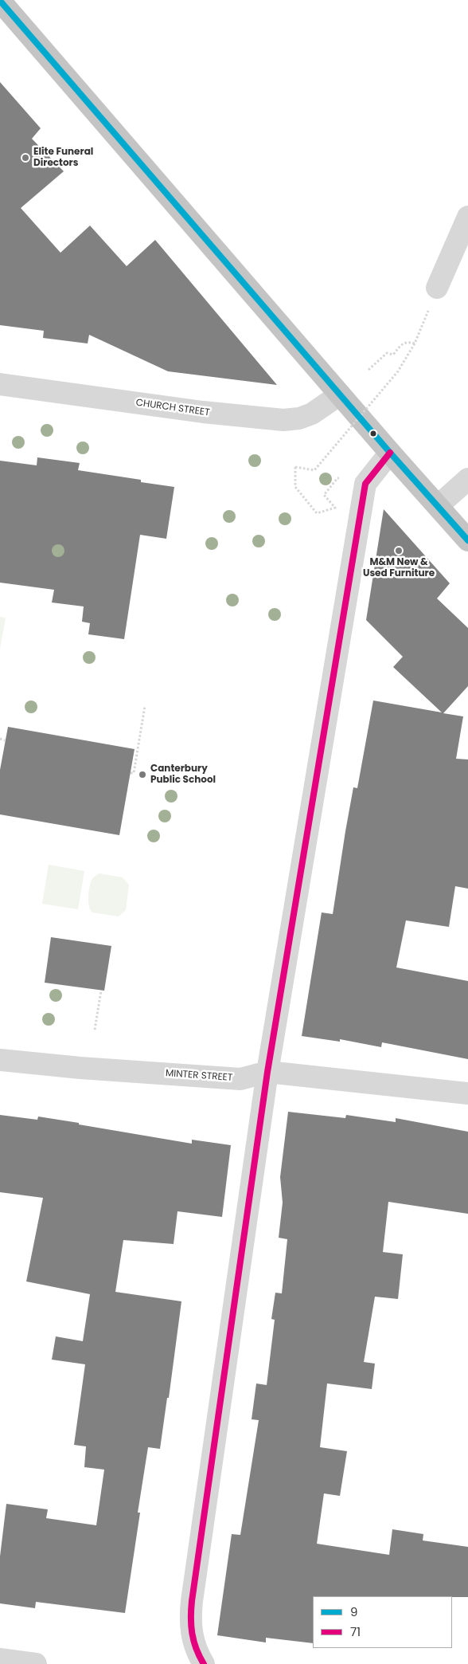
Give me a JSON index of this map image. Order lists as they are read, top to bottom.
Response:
{
  "streets": {
    "street": ["CHURCH STREET", "MINTER STREET"]
  },
  "places": ["Elite Funeral Directors", "M&M New & Used Furniture", "Canterbury Public School"],
  "lines": ["transit line 9", "transit line 71"],
  "legend": ["9", "71"]
}
